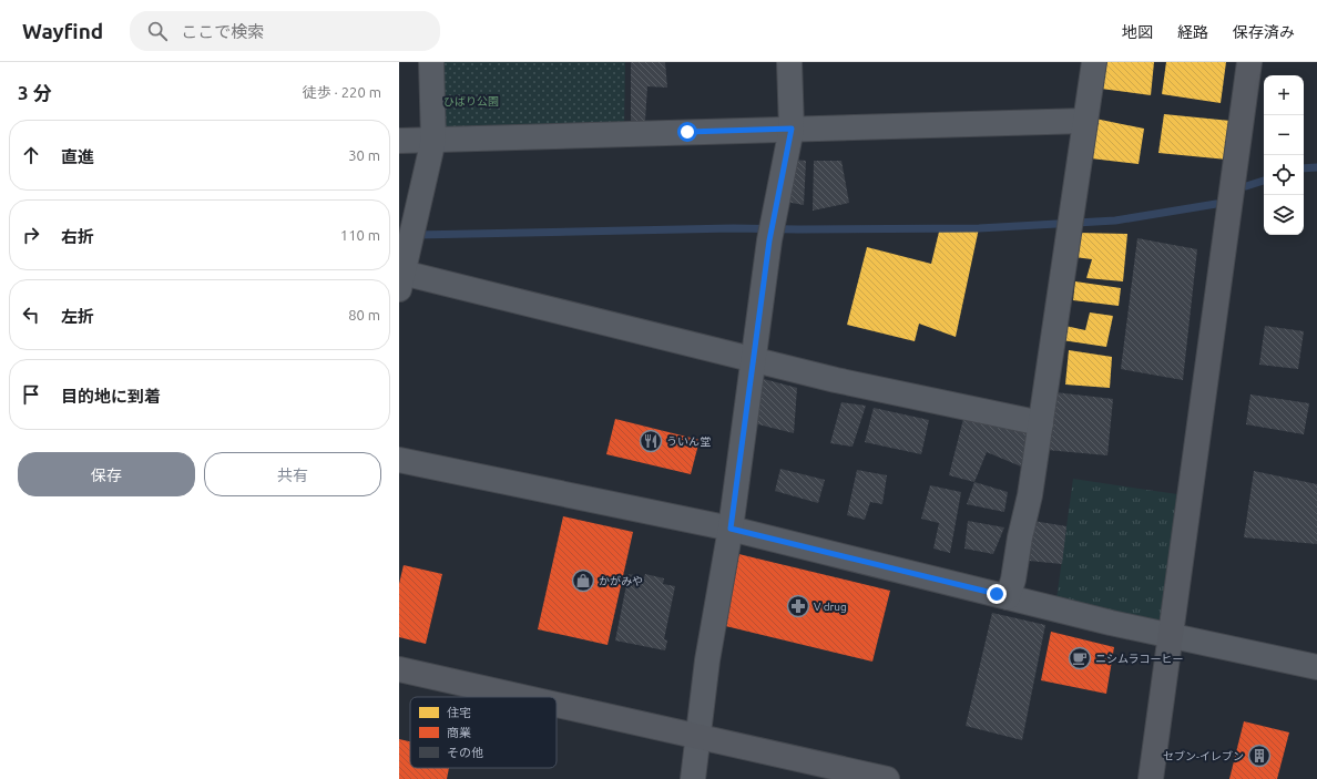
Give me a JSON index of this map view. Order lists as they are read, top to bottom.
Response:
{
  "parks": ["ひばり公園"],
  "places": {
    "restaurant": ["ういん堂"],
    "shop": ["かがみや"],
    "pharmacy": ["V drug"],
    "cafe": ["ニシムラコーヒー"],
    "building": ["セブン-イレブン"]
  },
  "legend": ["住宅", "商業", "その他"],
  "page": {
    "header": "Wayfind",
    "search": "ここで検索",
    "nav": ["地図", "経路", "保存済み"],
    "heading": ["3 分", "徒歩 · 220 m"],
    "map_buttons": ["+", "−"],
    "list": [
      ["直進", "30 m"],
      ["右折", "110 m"],
      ["左折", "80 m"],
      "目的地に到着"
    ],
    "buttons": ["保存", "共有"]
  }
}
